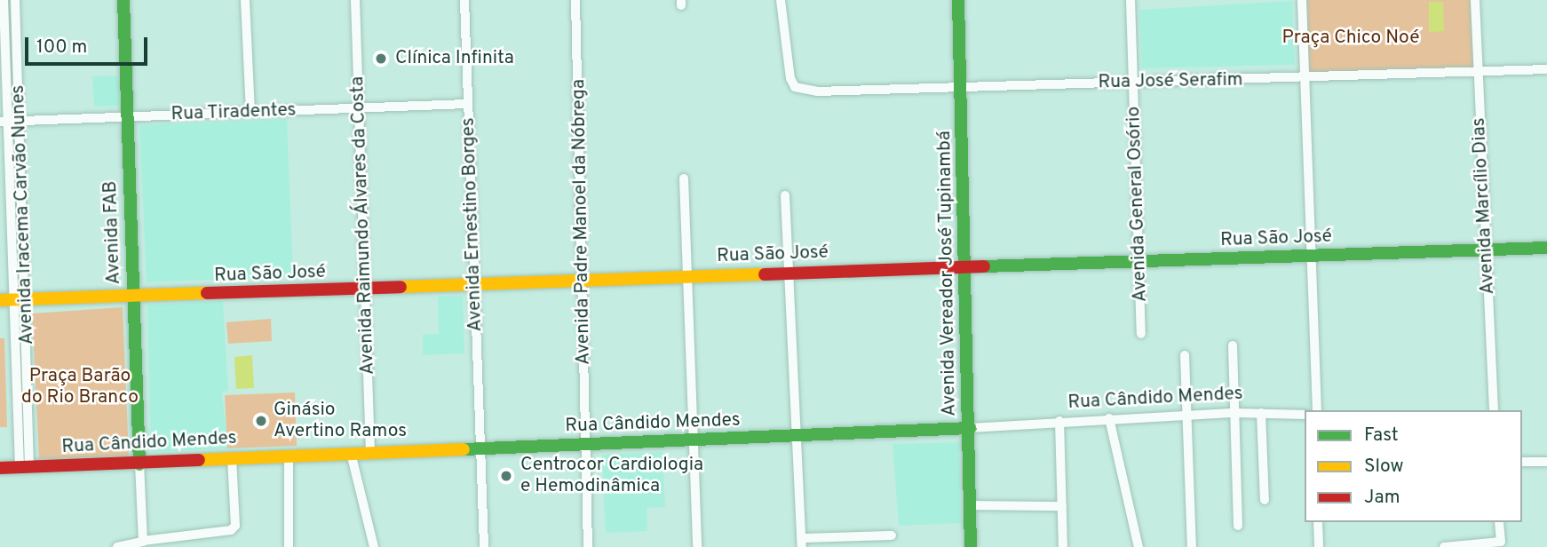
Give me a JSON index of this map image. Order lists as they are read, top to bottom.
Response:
{
  "streets": {
    "street": [
      "Rua José Serafim",
      "Rua Tiradentes",
      "Avenida General Osório",
      "Avenida Marcílio Dias",
      "Avenida Iracema Carvão Nunes",
      "Avenida Padre Manoel da Nóbrega",
      "Avenida Ernestino Borges",
      "Avenida Raimundo Álvares da Costa",
      "Avenida FAB",
      "Rua São José",
      "Avenida Vereador José Tupinambá",
      "Rua Cândido Mendes"
    ]
  },
  "crossings": [
    ["Rua José Serafim", "Avenida General Osório"],
    ["Rua José Serafim", "Avenida Marcílio Dias"],
    ["Rua José Serafim", "Avenida Vereador José Tupinambá"],
    ["Rua Tiradentes", "Avenida Iracema Carvão Nunes"],
    ["Rua Tiradentes", "Avenida Ernestino Borges"],
    ["Rua Tiradentes", "Avenida Raimundo Álvares da Costa"],
    ["Rua Tiradentes", "Avenida FAB"],
    ["Avenida General Osório", "Rua São José"],
    ["Avenida Marcílio Dias", "Rua São José"],
    ["Avenida Iracema Carvão Nunes", "Rua São José"],
    ["Avenida Iracema Carvão Nunes", "Rua Cândido Mendes"],
    ["Avenida Padre Manoel da Nóbrega", "Rua São José"],
    ["Avenida Padre Manoel da Nóbrega", "Rua Cândido Mendes"],
    ["Avenida Ernestino Borges", "Rua São José"],
    ["Avenida Ernestino Borges", "Rua Cândido Mendes"],
    ["Avenida Raimundo Álvares da Costa", "Rua São José"],
    ["Avenida Raimundo Álvares da Costa", "Rua Cândido Mendes"],
    ["Avenida FAB", "Rua São José"],
    ["Avenida FAB", "Rua Cândido Mendes"],
    ["Rua São José", "Avenida Vereador José Tupinambá"],
    ["Avenida Vereador José Tupinambá", "Rua Cândido Mendes"]
  ],
  "parks": ["Praça Chico Noé", "Praça Barão do Rio Branco"],
  "places": ["Clínica Infinita", "Ginásio Avertino Ramos", "Centrocor Cardiologia e Hemodinâmica"],
  "legend": ["Fast", "Slow", "Jam"],
  "scale_bar": "100 m"
}
